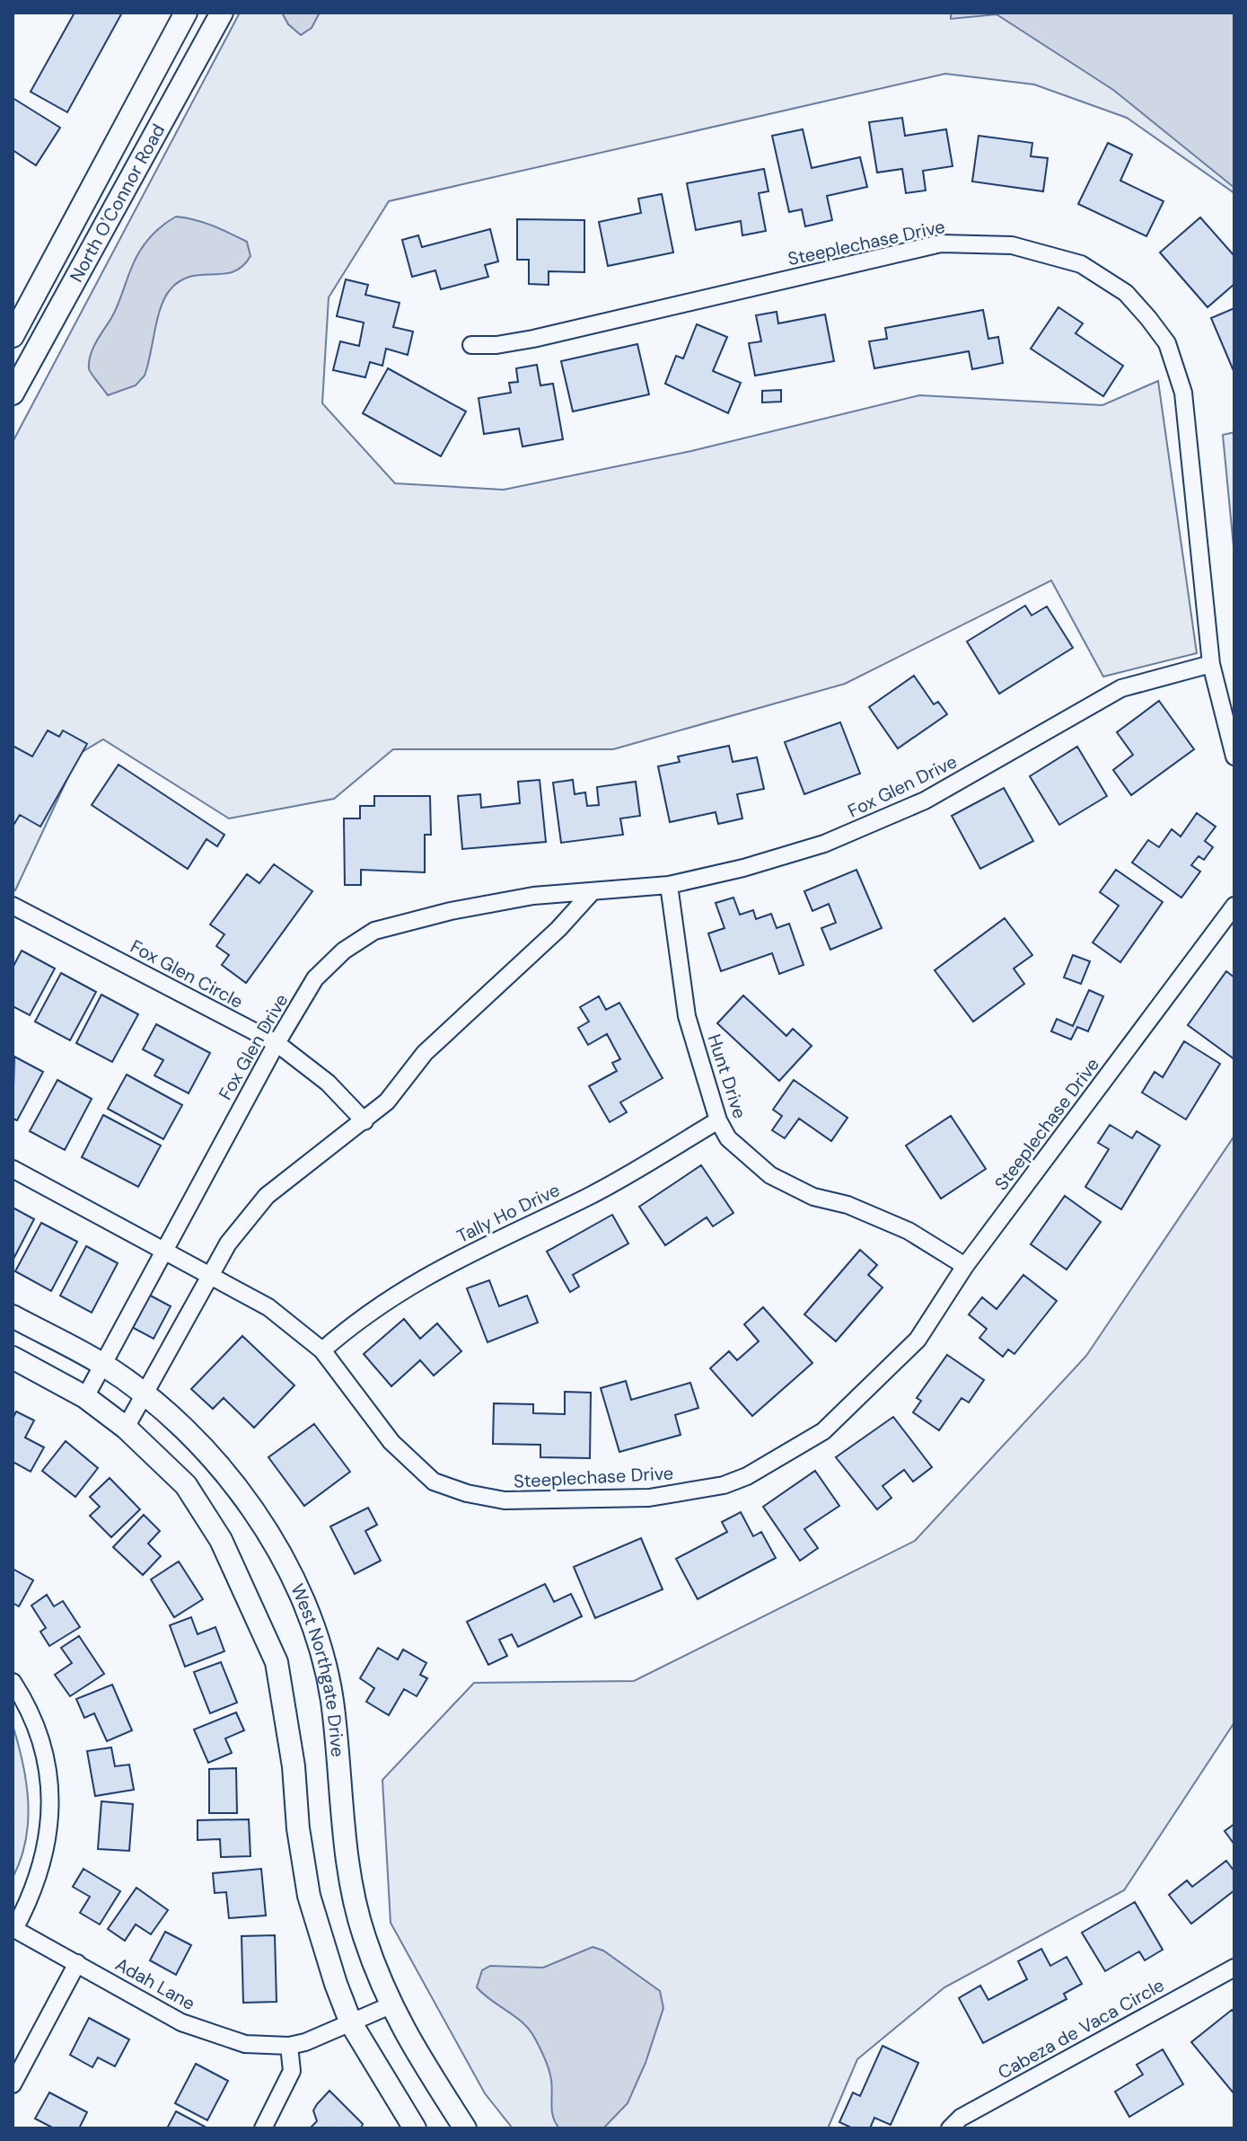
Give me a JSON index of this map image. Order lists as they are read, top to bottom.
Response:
{
  "streets": {
    "main road": ["North O'Connor Road", "West Northgate Drive"],
    "street": [
      "Steeplechase Drive",
      "Fox Glen Drive",
      "Fox Glen Circle",
      "Hunt Drive",
      "Tally Ho Drive",
      "Adah Lane",
      "Cabeza de Vaca Circle"
    ]
  },
  "crossings": [
    ["Steeplechase Drive", "Fox Glen Drive"],
    ["Steeplechase Drive", "Hunt Drive"],
    ["Steeplechase Drive", "Tally Ho Drive"],
    ["Fox Glen Drive", "Fox Glen Circle"],
    ["Fox Glen Drive", "Hunt Drive"],
    ["Fox Glen Drive", "West Northgate Drive"],
    ["Hunt Drive", "Tally Ho Drive"]
  ]
}
